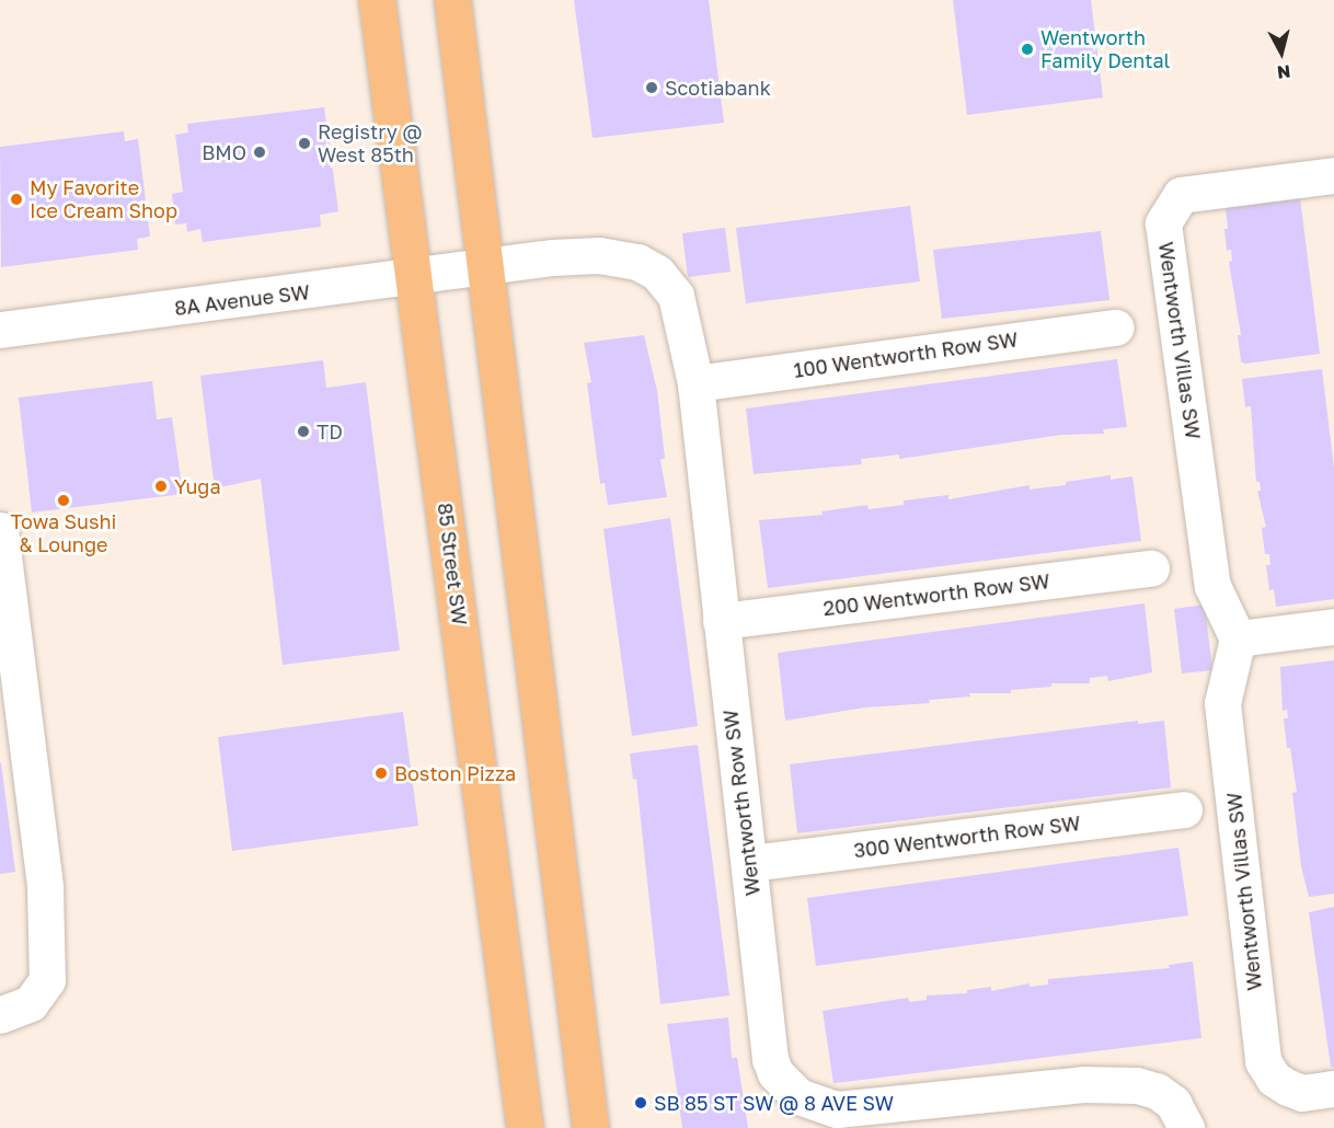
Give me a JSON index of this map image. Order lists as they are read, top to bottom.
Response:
{
  "streets": {
    "main road": ["85 Street SW"],
    "street": [
      "8A Avenue SW",
      "Wentworth Villas SW",
      "100 Wentworth Row SW",
      "200 Wentworth Row SW",
      "Wentworth Row SW",
      "300 Wentworth Row SW"
    ]
  },
  "crossings": [
    ["8A Avenue SW", "85 Street SW"],
    ["8A Avenue SW", "Wentworth Row SW"],
    ["100 Wentworth Row SW", "Wentworth Row SW"],
    ["200 Wentworth Row SW", "Wentworth Row SW"],
    ["Wentworth Row SW", "300 Wentworth Row SW"]
  ],
  "places": [
    "Wentworth Family Dental",
    "Scotiabank",
    "Registry @ West 85th",
    "BMO",
    "My Favorite Ice Cream Shop",
    "TD",
    "Yuga",
    "Towa Sushi & Lounge",
    "Boston Pizza",
    "SB 85 ST SW @ 8 AVE SW"
  ],
  "north": "bottom"
}
